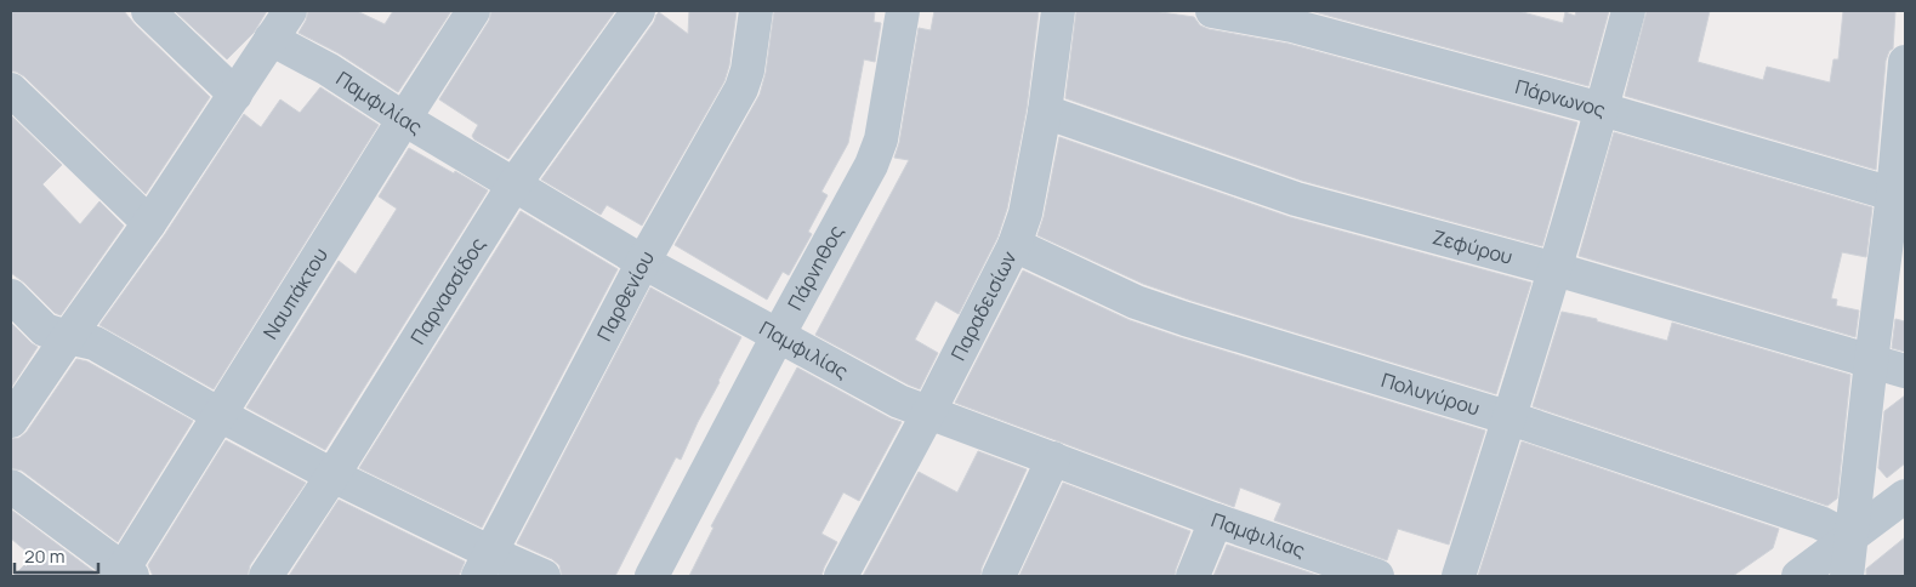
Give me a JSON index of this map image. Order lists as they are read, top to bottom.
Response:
{
  "streets": {
    "street": [
      "Πάρνωνος",
      "Παμφιλίας",
      "Ζεφύρου",
      "Πάρνηθος",
      "Παρνασσίδος",
      "Ναυπάκτου",
      "Παρθενίου",
      "Παραδεισίων",
      "Πολυγύρου"
    ]
  },
  "crossings": [
    ["Παμφιλίας", "Πάρνηθος"],
    ["Παμφιλίας", "Παρνασσίδος"],
    ["Παμφιλίας", "Ναυπάκτου"],
    ["Παμφιλίας", "Παρθενίου"],
    ["Παμφιλίας", "Παραδεισίων"],
    ["Ζεφύρου", "Παραδεισίων"],
    ["Παραδεισίων", "Πολυγύρου"]
  ],
  "scale_bar": "20 m"
}
